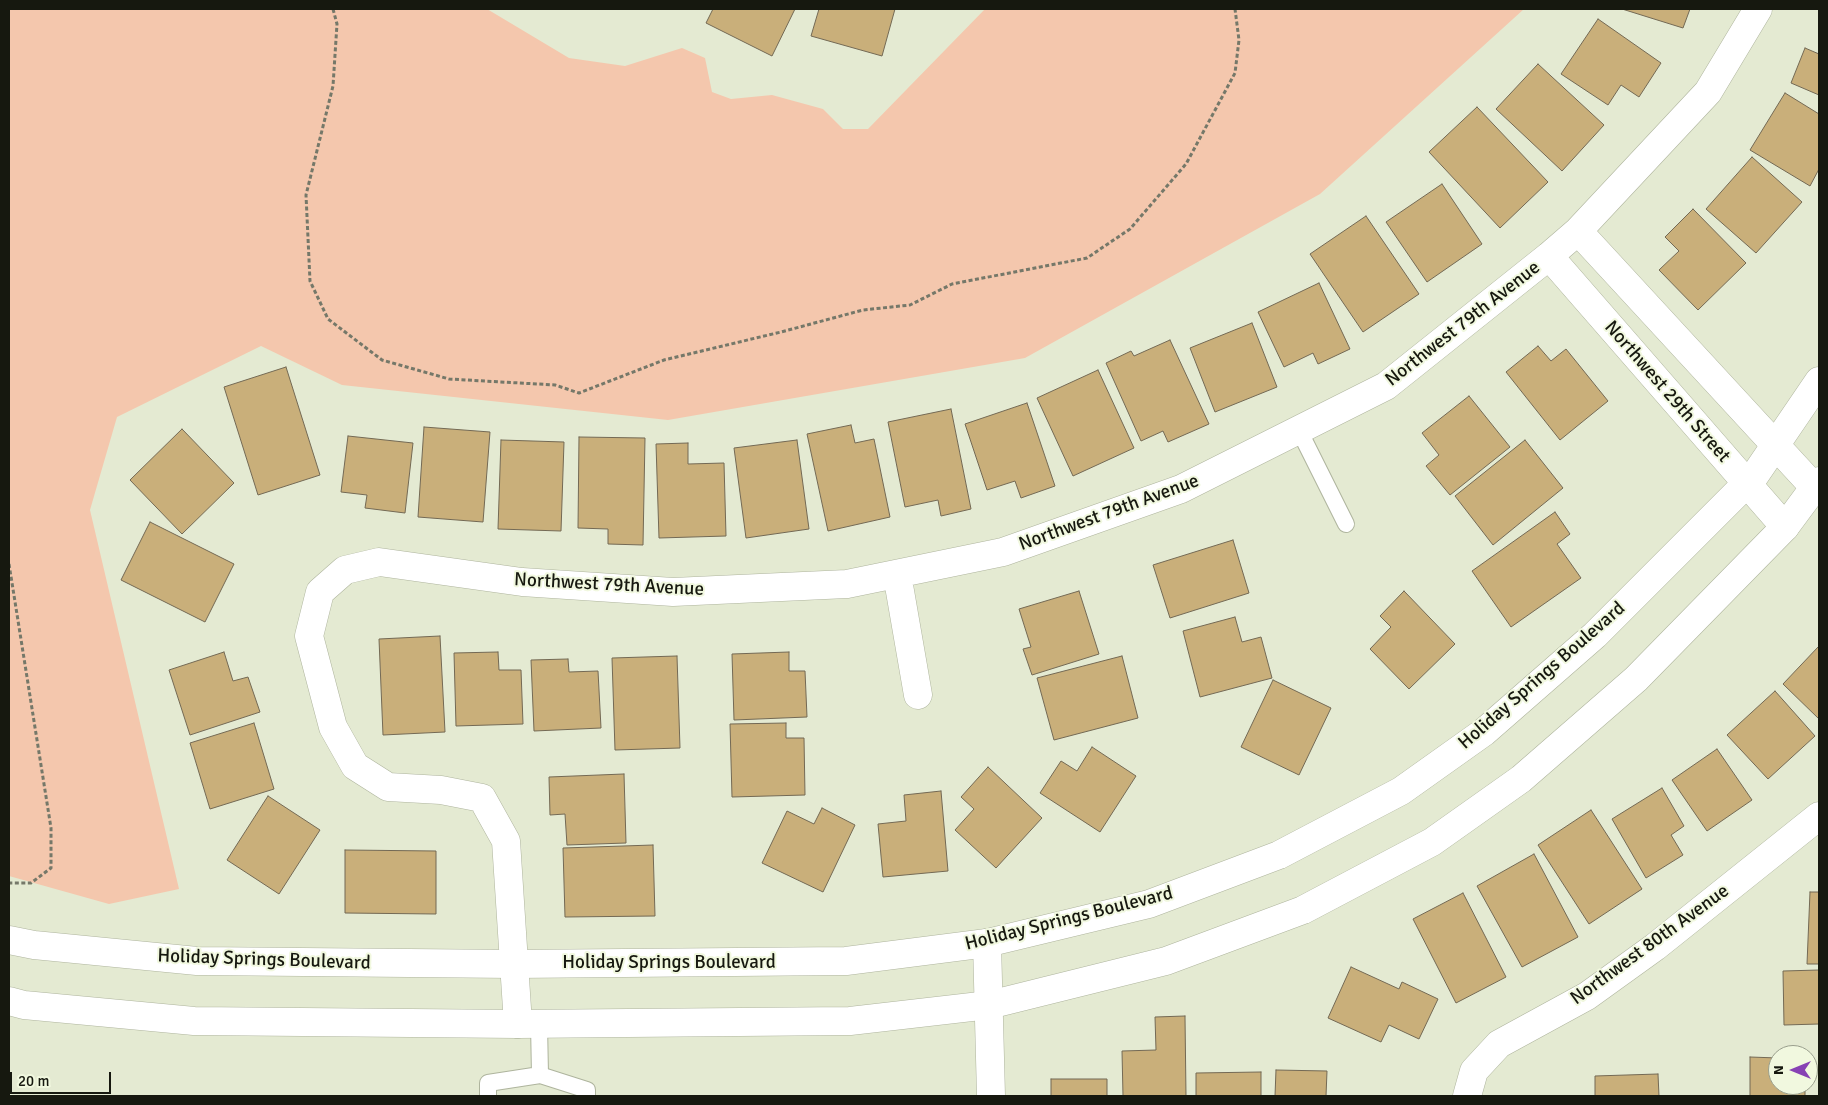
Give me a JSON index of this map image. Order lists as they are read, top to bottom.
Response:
{
  "streets": {
    "street": [
      "Northwest 79th Avenue",
      "Northwest 29th Street",
      "Holiday Springs Boulevard",
      "Northwest 80th Avenue"
    ]
  },
  "crossings": [
    ["Northwest 79th Avenue", "Northwest 29th Street"],
    ["Northwest 79th Avenue", "Holiday Springs Boulevard"],
    ["Northwest 29th Street", "Holiday Springs Boulevard"]
  ],
  "scale_bar": "20 m",
  "north": "left"
}
